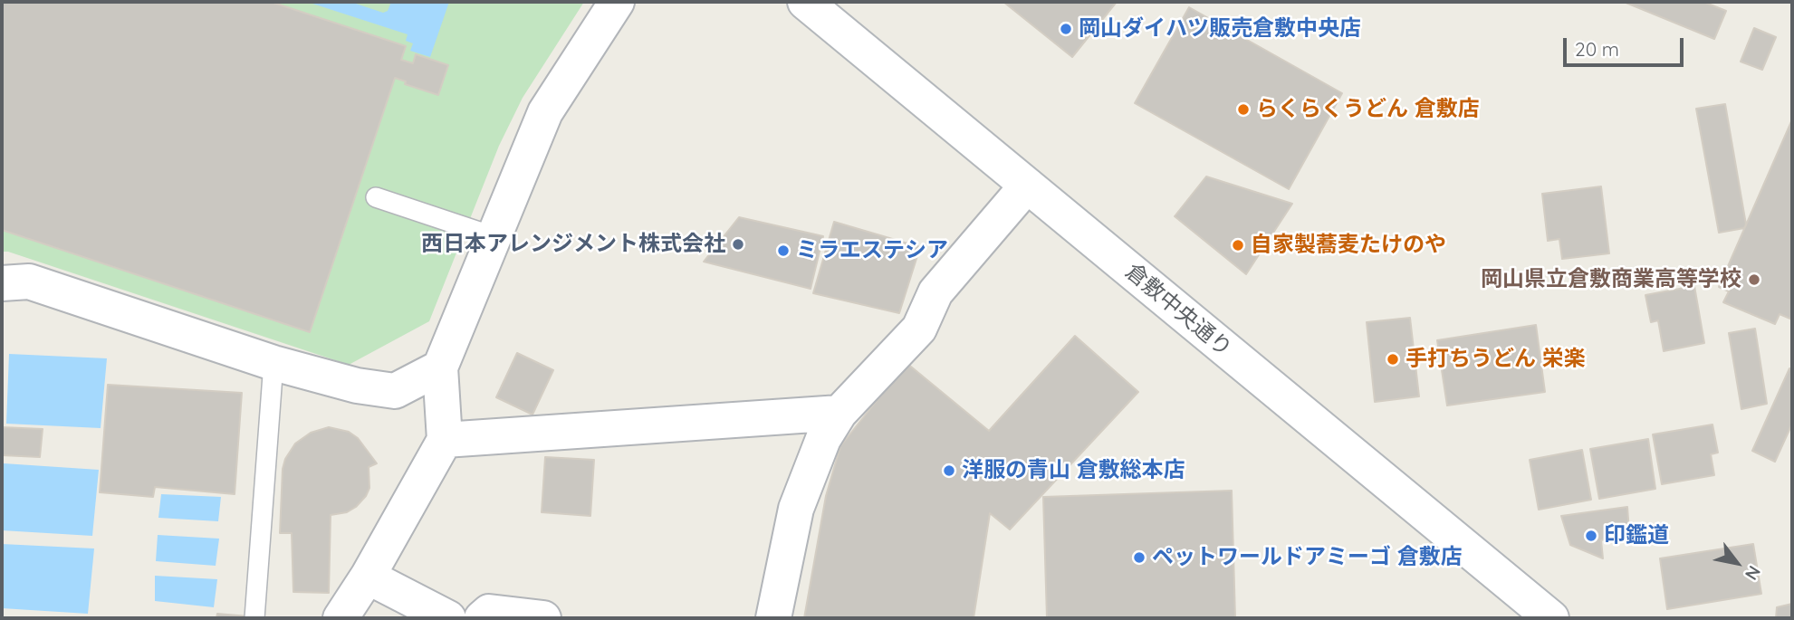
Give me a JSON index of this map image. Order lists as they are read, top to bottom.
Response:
{
  "streets": {
    "street": ["倉敷中央通り"]
  },
  "places": [
    "岡山ダイハツ販売倉敷中央店",
    "らくらくうどん 倉敷店",
    "西日本アレンジメント株式会社",
    "自家製蕎麦たけのや",
    "ミラエステシア",
    "岡山県立倉敷商業高等学校",
    "手打ちうどん 栄楽",
    "洋服の青山 倉敷総本店",
    "印鑑道",
    "ペットワールドアミーゴ 倉敷店"
  ],
  "scale_bar": "20 m",
  "north": "bottom right"
}
